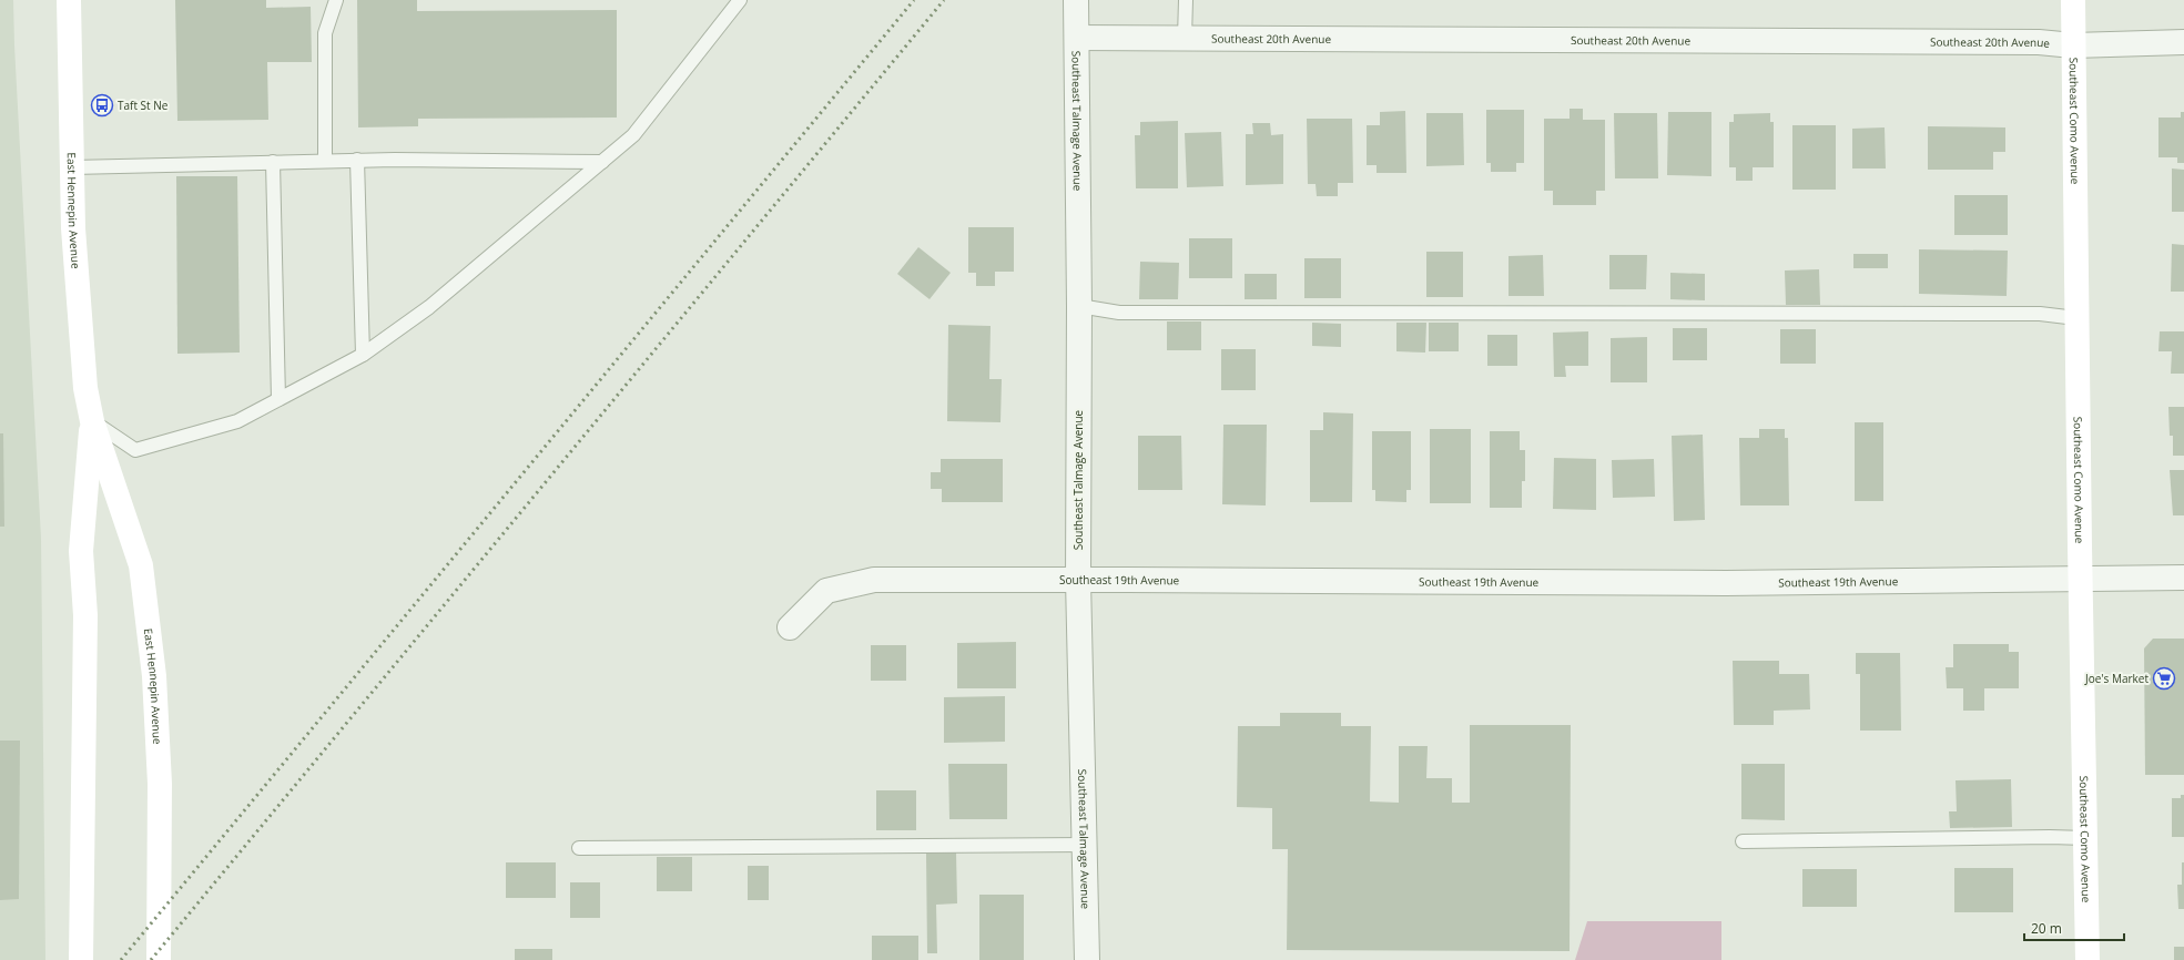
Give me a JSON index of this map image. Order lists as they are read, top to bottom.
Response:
{
  "streets": {
    "main road": ["Southeast Como Avenue", "East Hennepin Avenue"],
    "street": ["Southeast 20th Avenue", "Southeast Talmage Avenue", "Southeast 19th Avenue"]
  },
  "crossings": [
    ["Southeast 20th Avenue", "Southeast Talmage Avenue"],
    ["Southeast 20th Avenue", "Southeast Como Avenue"],
    ["Southeast Talmage Avenue", "Southeast 19th Avenue"],
    ["Southeast Como Avenue", "Southeast 19th Avenue"]
  ],
  "places": {
    "bus stop": ["Taft St Ne"],
    "supermarket": ["Joe's Market"]
  },
  "scale_bar": "20 m"
}
